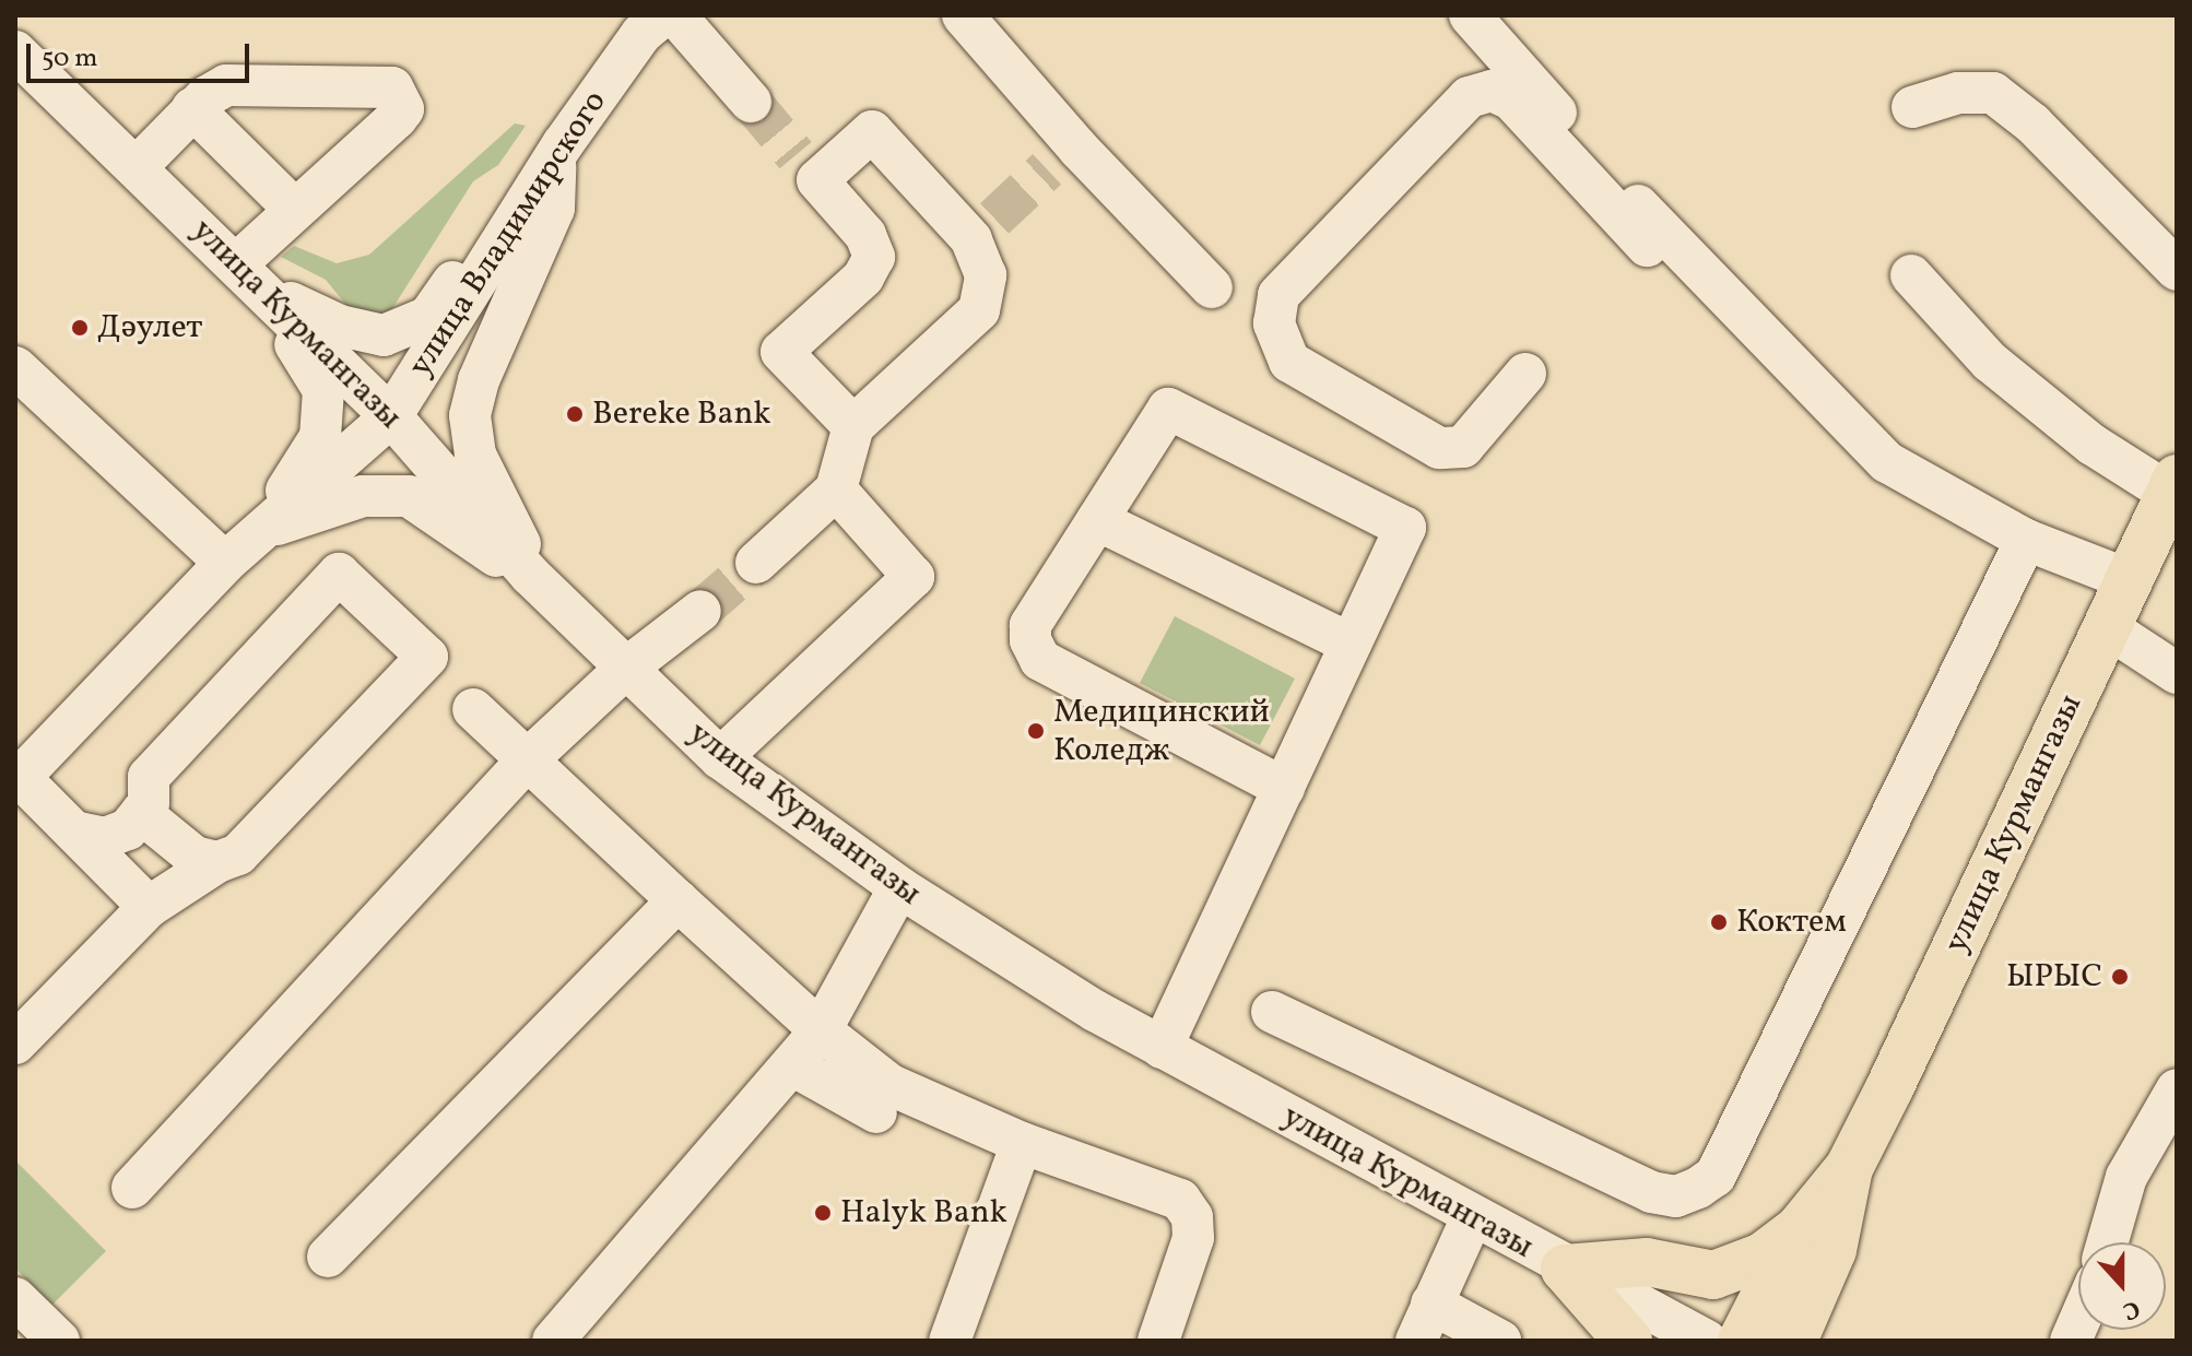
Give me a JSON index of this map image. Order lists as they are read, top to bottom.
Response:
{
  "streets": {
    "main road": ["улица Курмангазы"],
    "street": ["улица Владимирского"]
  },
  "crossings": [
    ["улица Владимирского", "улица Курмангазы"]
  ],
  "places": [
    "Дәулет",
    "Bereke Bank",
    "Медицинский Коледж",
    "Коктем",
    "ЫРЫС",
    "Halyk Bank"
  ],
  "scale_bar": "50 m",
  "north": "bottom"
}
